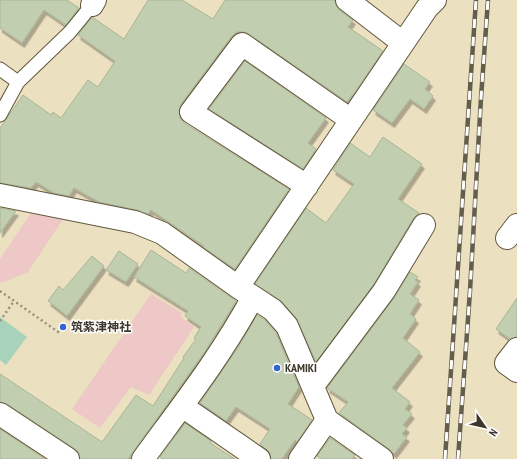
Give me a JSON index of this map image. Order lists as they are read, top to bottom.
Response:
{
  "places": ["筑紫津神社", "KAMIKI"],
  "north": "bottom right"
}
